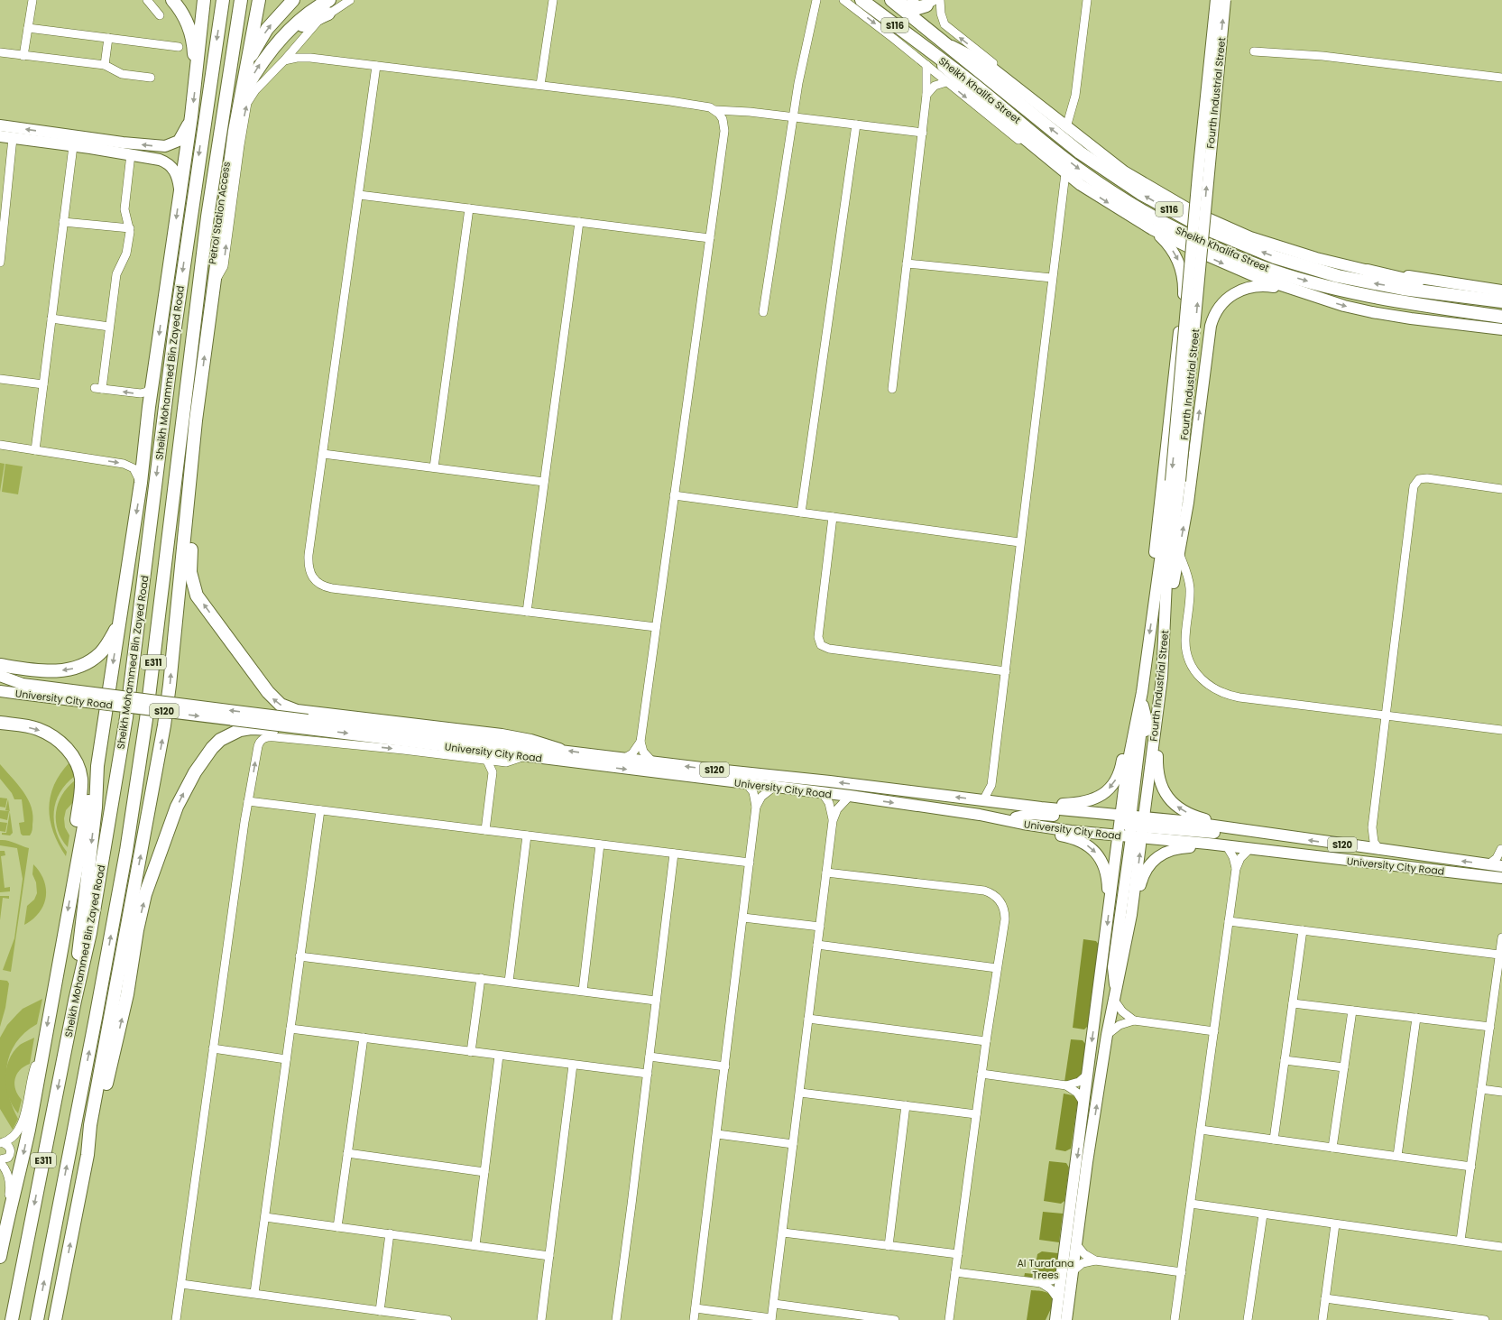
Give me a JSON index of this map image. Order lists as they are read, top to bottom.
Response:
{
  "streets": {
    "highway": [
      "S116",
      "Sheikh Khalifa Street",
      "Sheikh Mohammed Bin Zayed Road",
      "E311"
    ],
    "main road": ["Fourth Industrial Street", "University City Road", "S120"],
    "street": ["Petrol Station Access"]
  },
  "crossings": [
    ["Fourth Industrial Street", "University City Road"]
  ],
  "one_way": ["Petrol Station Access"],
  "parks": ["Al Turafana Trees"]
}
